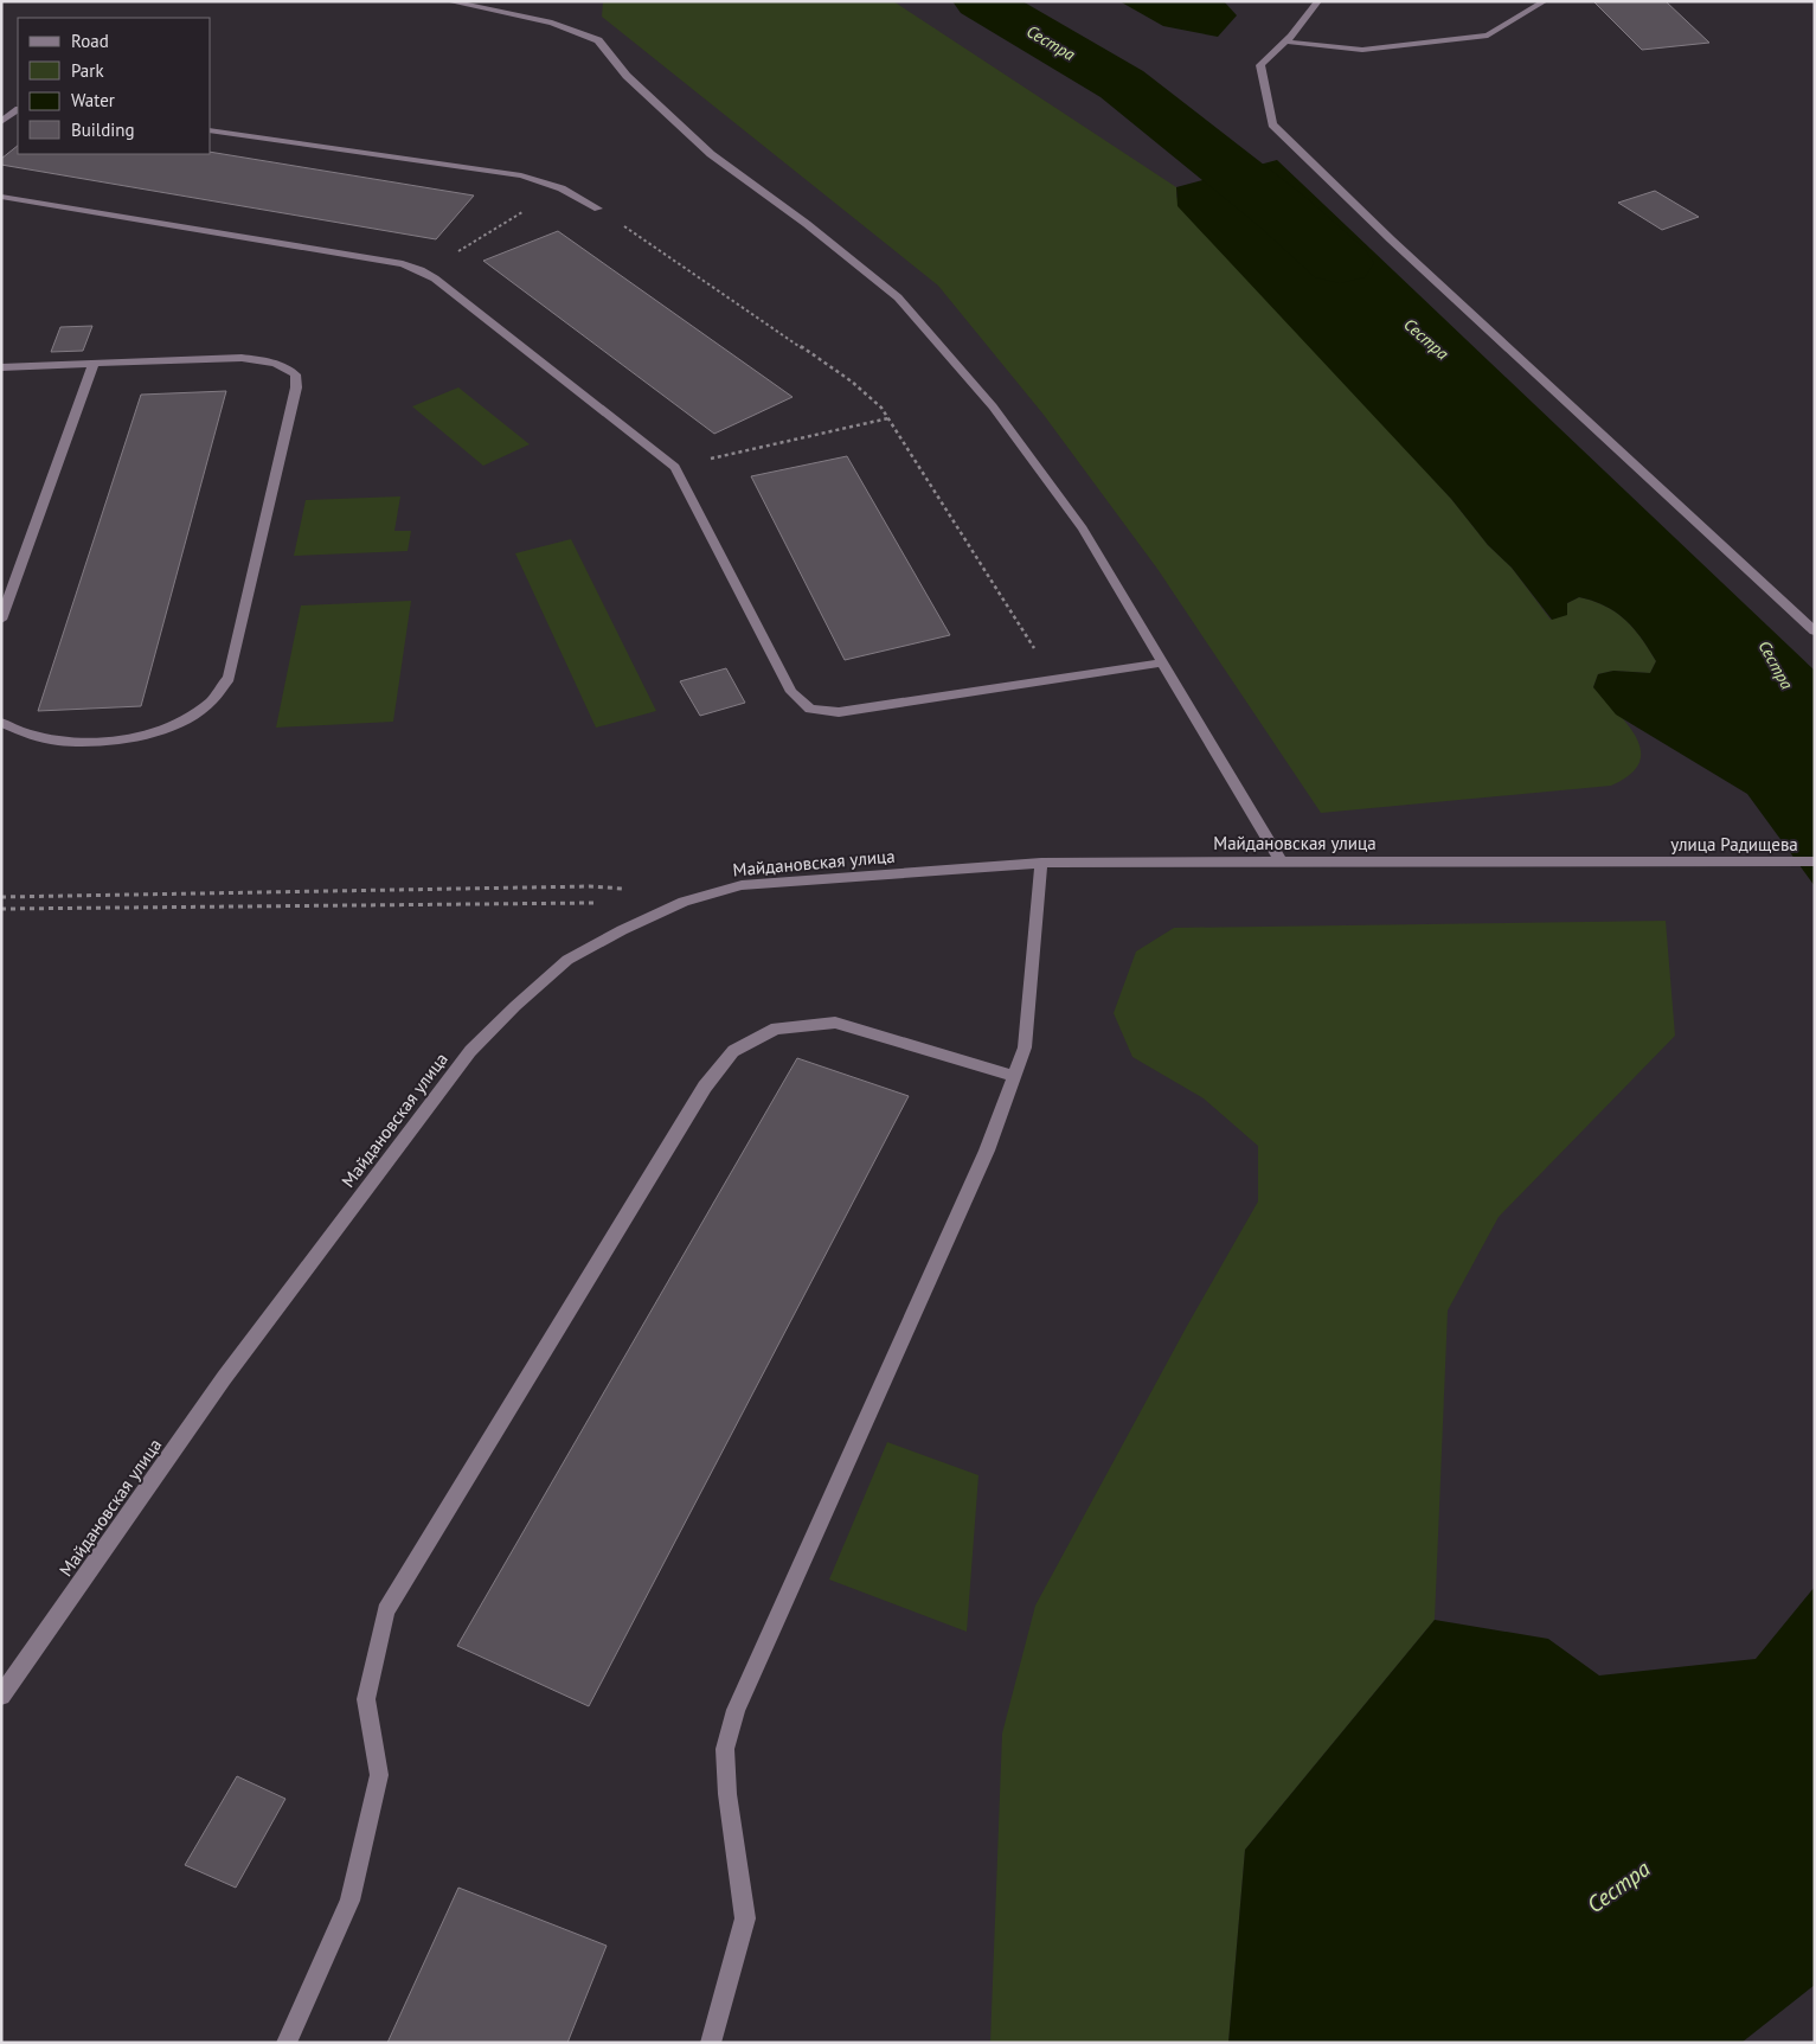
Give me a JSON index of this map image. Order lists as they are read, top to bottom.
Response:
{
  "streets": {
    "street": ["Майдановская улица", "улица Радищева"]
  },
  "crossings": [
    ["Майдановская улица", "улица Радищева"]
  ],
  "water": ["Сестра"],
  "legend": [
    "Road",
    "Park",
    "Water",
    "Building"
  ]
}
